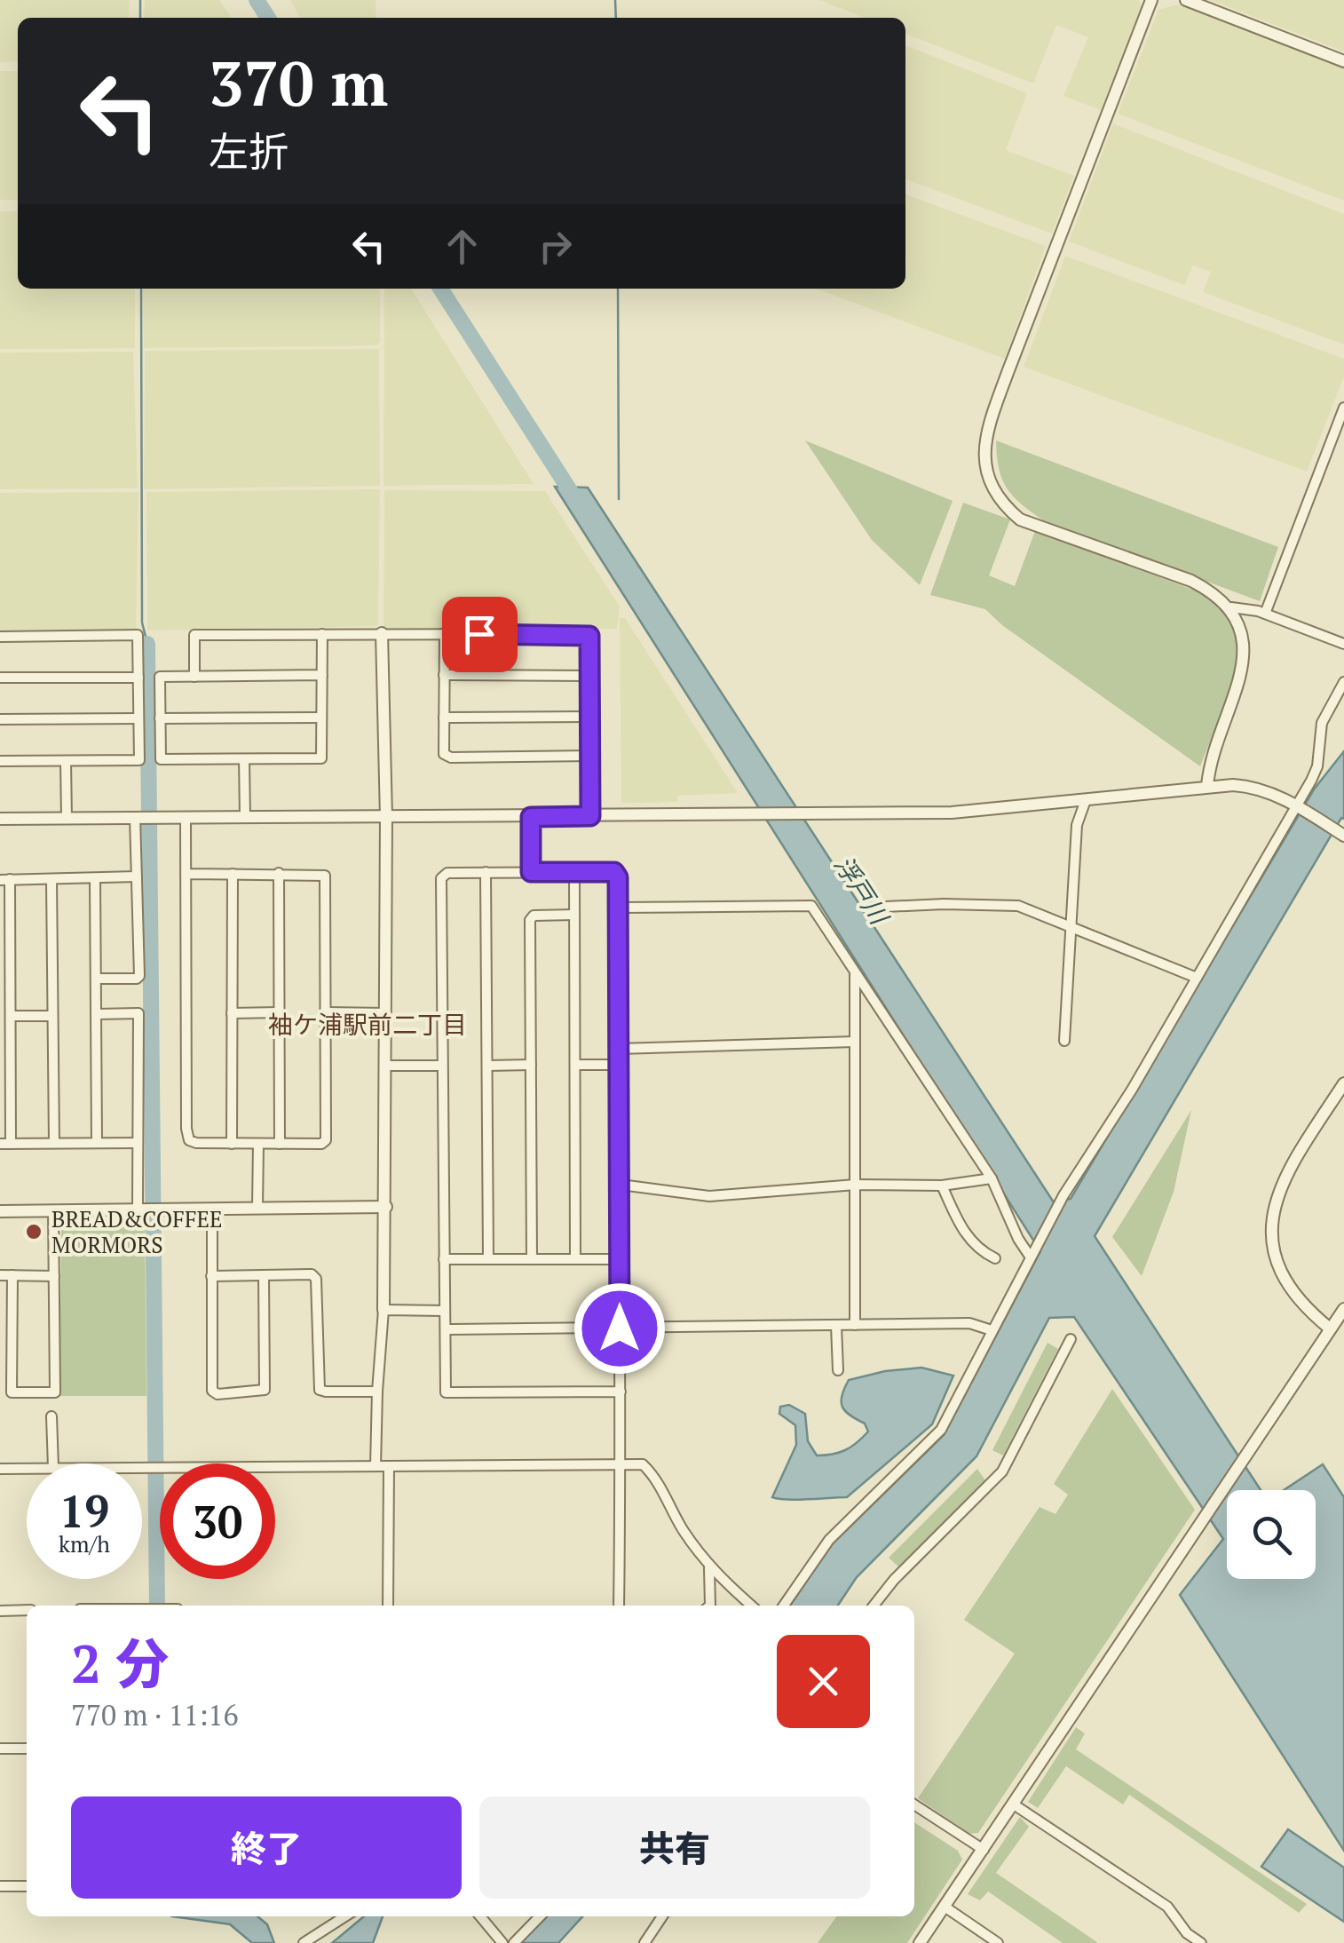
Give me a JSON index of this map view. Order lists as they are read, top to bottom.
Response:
{
  "districts": ["袖ケ浦駅前二丁目"],
  "water": ["浮戸川"],
  "places": ["BREAD&COFFEE MORMORS"],
  "page": {
    "turn": ["370 m", "左折"],
    "speed": "19 km/h",
    "limit": "30",
    "heading": ["2 分", "770 m · 11:16"],
    "buttons": ["終了", "共有"]
  }
}
